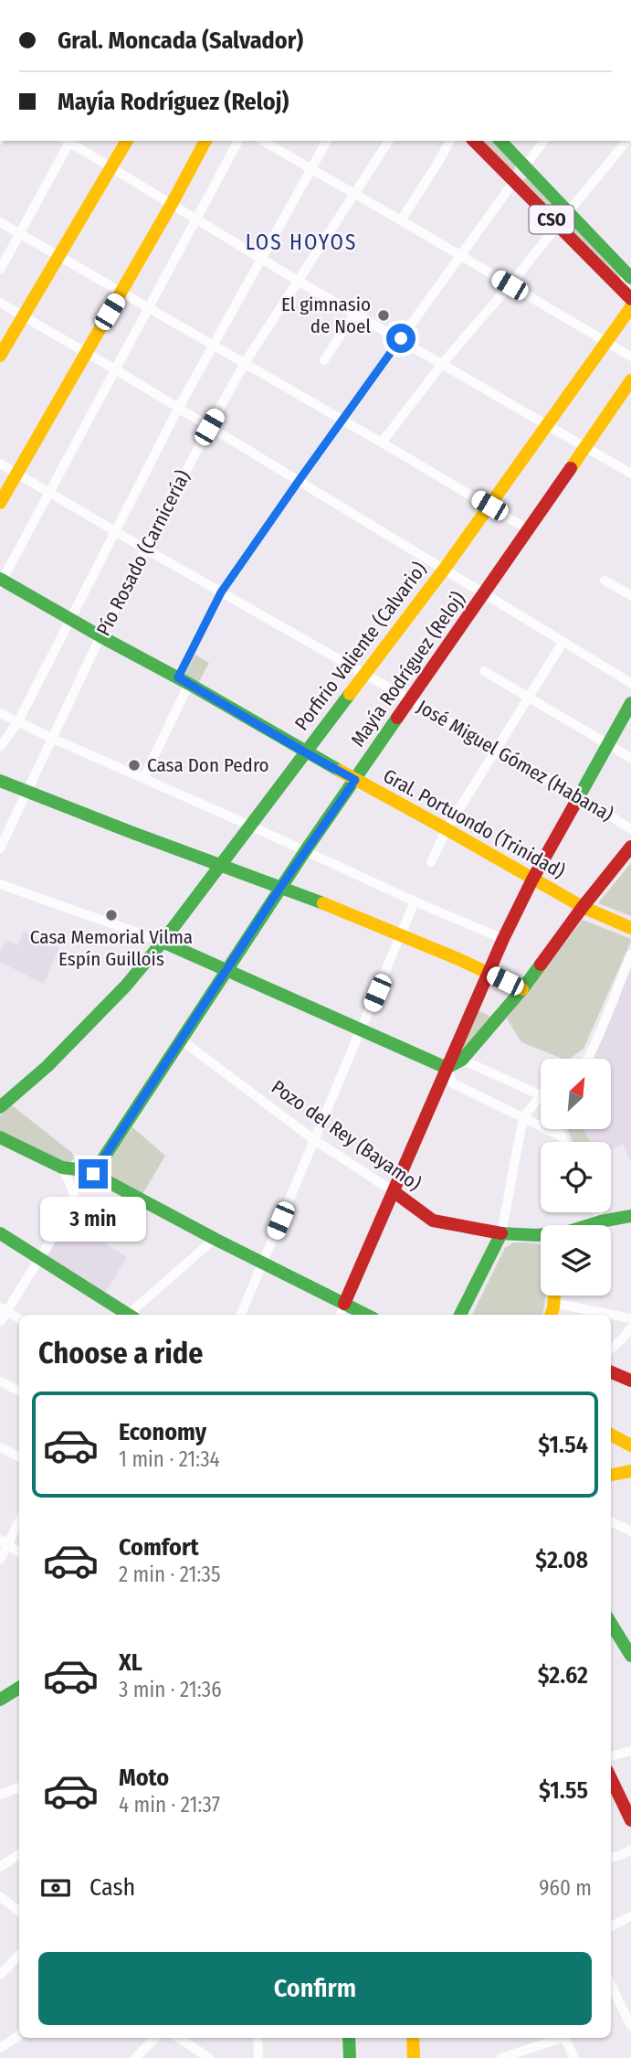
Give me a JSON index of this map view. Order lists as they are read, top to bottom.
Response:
{
  "streets": {
    "street": [
      "CSO",
      "Pío Rosado (Carnicería)",
      "Porfirio Valiente (Calvario)",
      "Mayía Rodríguez (Reloj)",
      "José Miguel Gómez (Habana)",
      "Gral. Portuondo (Trinidad)",
      "Pozo del Rey (Bayamo)"
    ]
  },
  "crossings": [
    ["Pío Rosado (Carnicería)", "José Miguel Gómez (Habana)"],
    ["Pío Rosado (Carnicería)", "Gral. Portuondo (Trinidad)"],
    ["Porfirio Valiente (Calvario)", "José Miguel Gómez (Habana)"],
    ["Porfirio Valiente (Calvario)", "Gral. Portuondo (Trinidad)"],
    ["Mayía Rodríguez (Reloj)", "José Miguel Gómez (Habana)"],
    ["Mayía Rodríguez (Reloj)", "Gral. Portuondo (Trinidad)"],
    ["Mayía Rodríguez (Reloj)", "Pozo del Rey (Bayamo)"]
  ],
  "districts": ["LOS HOYOS"],
  "places": ["El gimnasio de Noel", "Casa Don Pedro", "Casa Memorial Vilma Espín Guillois"],
  "north": "top right",
  "page": {
    "banner": ["Gral. Moncada (Salvador)", "Mayía Rodríguez (Reloj)"],
    "bubble": "3 min",
    "heading": "Choose a ride",
    "list": [
      {
        "name": "Economy",
        "note": "1 min · 21:34",
        "value": "$1.54"
      },
      {
        "name": "Comfort",
        "note": "2 min · 21:35",
        "value": "$2.08"
      },
      {
        "name": "XL",
        "note": "3 min · 21:36",
        "value": "$2.62"
      },
      {
        "name": "Moto",
        "note": "4 min · 21:37",
        "value": "$1.55"
      }
    ],
    "pay": ["Cash", "960 m"],
    "buttons": "Confirm"
  }
}
